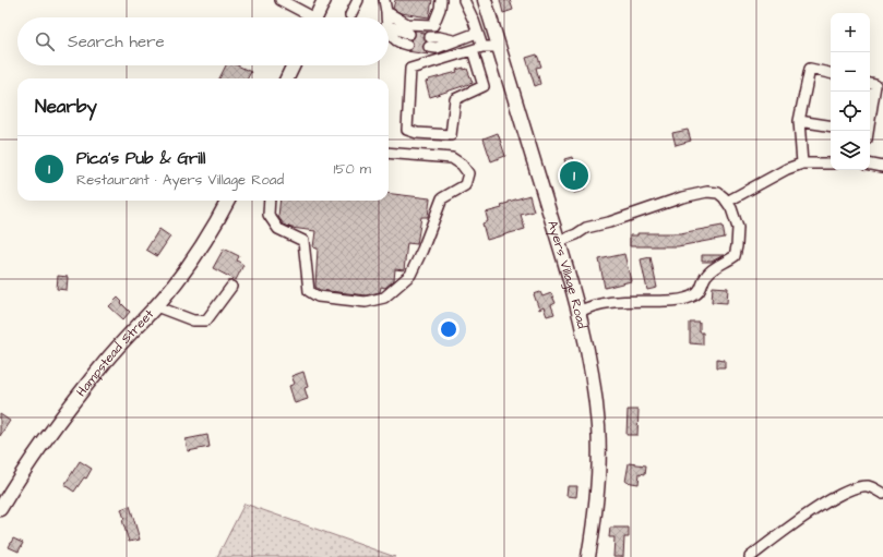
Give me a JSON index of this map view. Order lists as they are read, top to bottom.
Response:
{
  "streets": {
    "main road": ["Ayers Village Road", "Hampstead Street"]
  },
  "page": {
    "map_buttons": ["+", "−"],
    "search": "Search here",
    "heading": "Nearby",
    "list": [
      {
        "mark": "1",
        "name": "Pica's Pub & Grill",
        "note": "Restaurant · Ayers Village Road",
        "value": "150 m"
      }
    ],
    "pins": "1"
  }
}
